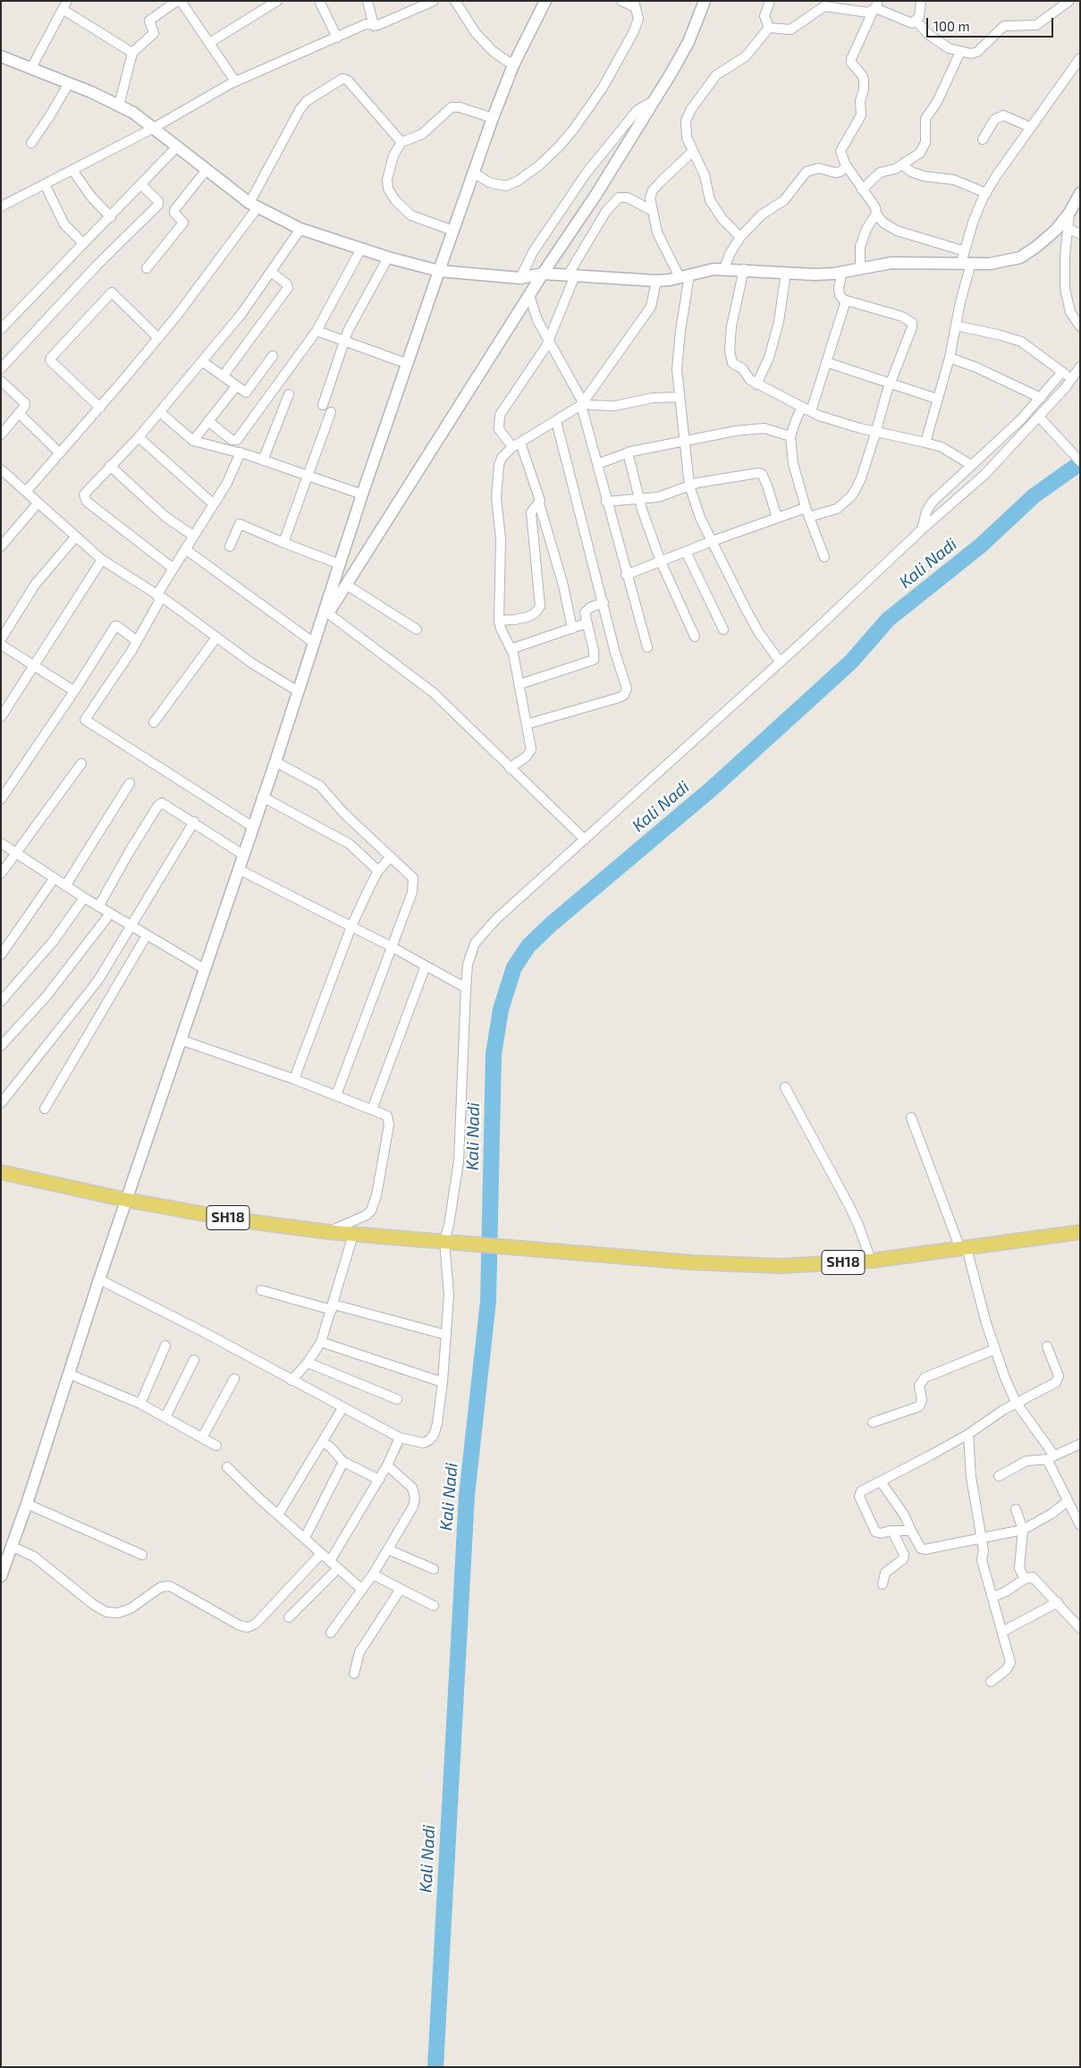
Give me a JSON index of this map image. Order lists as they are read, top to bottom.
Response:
{
  "streets": {
    "main road": ["SH18"]
  },
  "water": ["Kali Nadi"],
  "scale_bar": "100 m"
}
